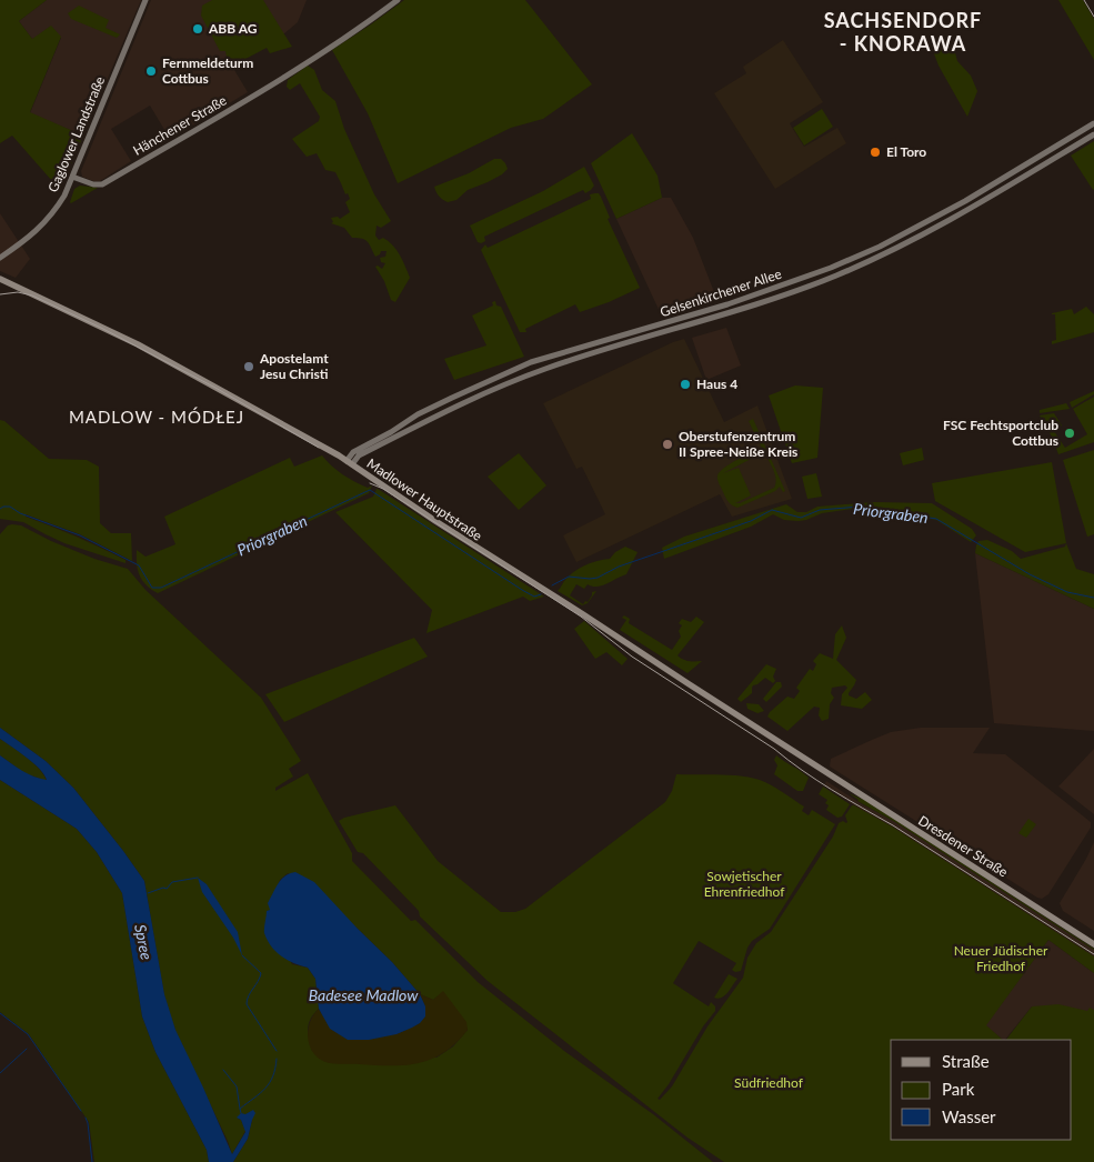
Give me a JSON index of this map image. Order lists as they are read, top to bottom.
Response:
{
  "streets": {
    "main road": [
      "Hänchener Straße",
      "Gaglower Landstraße",
      "Gelsenkirchener Allee",
      "Madlower Hauptstraße",
      "Dresdener Straße"
    ]
  },
  "crossings": [
    ["Hänchener Straße", "Gaglower Landstraße"],
    ["Gelsenkirchener Allee", "Madlower Hauptstraße"],
    ["Madlower Hauptstraße", "Dresdener Straße"]
  ],
  "districts": ["SACHSENDORF - KNORAWA", "MADLOW - MÓDŁEJ"],
  "water": ["Priorgraben", "Spree", "Badesee Madlow"],
  "parks": ["Sowjetischer Ehrenfriedhof", "Neuer Jüdischer Friedhof", "Südfriedhof"],
  "places": [
    "ABB AG",
    "Fernmeldeturm Cottbus",
    "El Toro",
    "Apostelamt Jesu Christi",
    "Haus 4",
    "FSC Fechtsportclub Cottbus",
    "Oberstufenzentrum II Spree-Neiße Kreis"
  ],
  "legend": ["Straße", "Park", "Wasser"]
}
